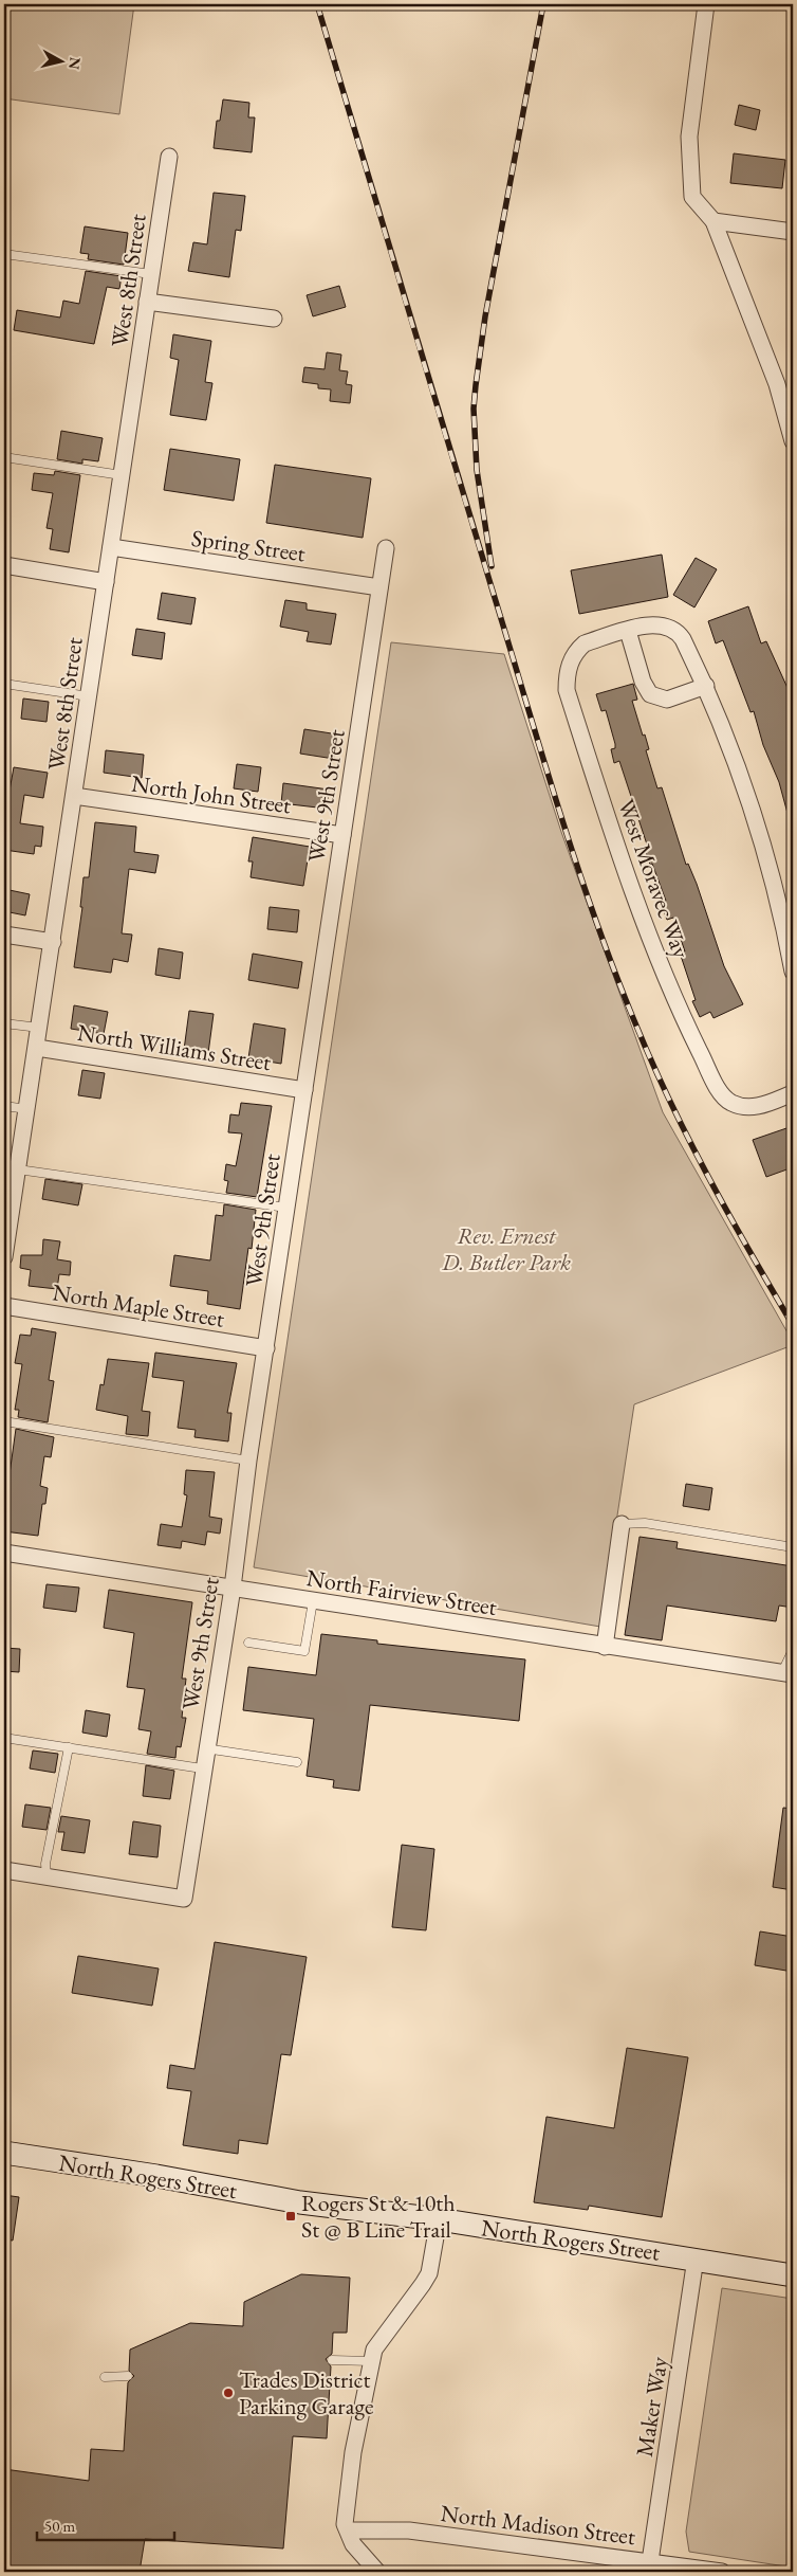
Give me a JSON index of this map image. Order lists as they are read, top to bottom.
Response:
{
  "streets": {
    "street": [
      "West 8th Street",
      "Spring Street",
      "North John Street",
      "West 9th Street",
      "West Moravec Way",
      "North Williams Street",
      "North Maple Street",
      "North Fairview Street",
      "North Rogers Street",
      "Maker Way",
      "North Madison Street"
    ]
  },
  "crossings": [
    ["West 8th Street", "Spring Street"],
    ["West 8th Street", "North John Street"],
    ["West 8th Street", "North Williams Street"],
    ["Spring Street", "West 9th Street"],
    ["North John Street", "West 9th Street"],
    ["West 9th Street", "North Williams Street"],
    ["West 9th Street", "North Maple Street"],
    ["West 9th Street", "North Fairview Street"],
    ["North Rogers Street", "Maker Way"],
    ["Maker Way", "North Madison Street"]
  ],
  "parks": ["Rev. Ernest D. Butler Park"],
  "places": {
    "transit": ["Rogers St & 10th St @ B Line Trail"],
    "other": ["Trades District Parking Garage"]
  },
  "scale_bar": "50 m",
  "north": "right"
}
